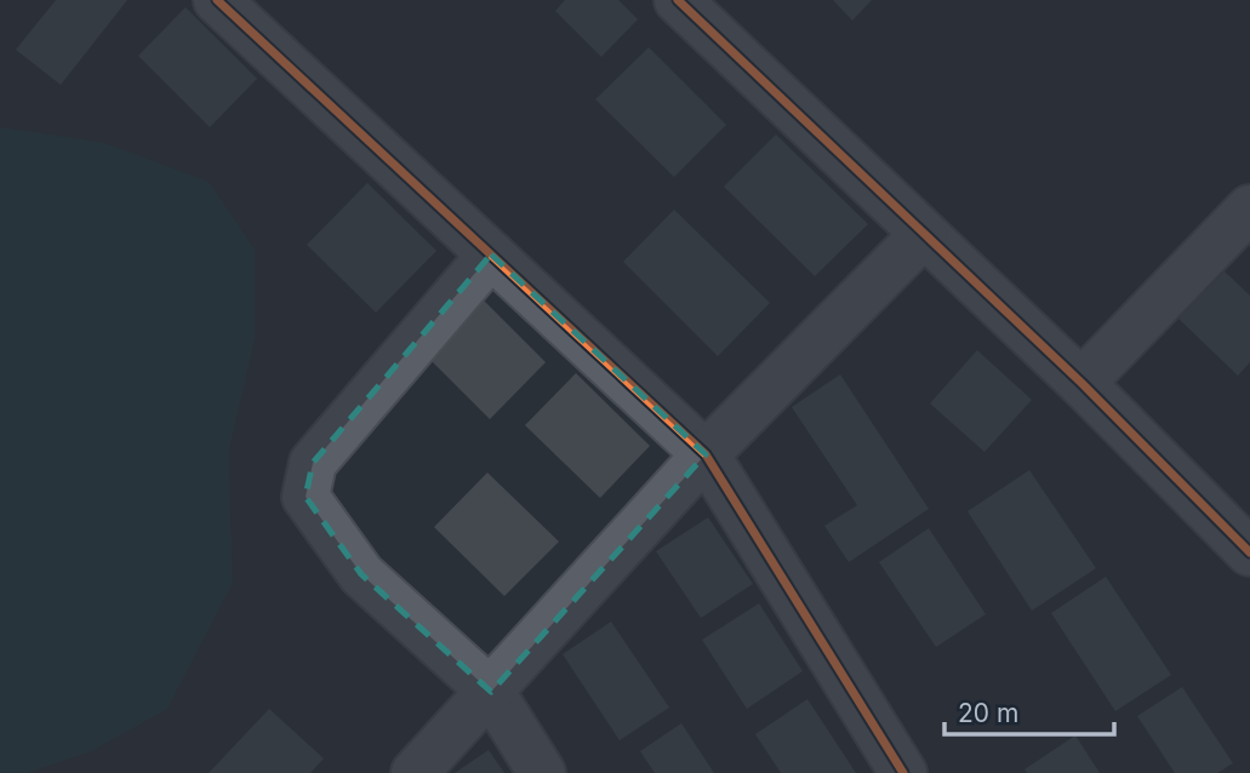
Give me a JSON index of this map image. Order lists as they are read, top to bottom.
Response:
{
  "scale_bar": "20 m"
}
